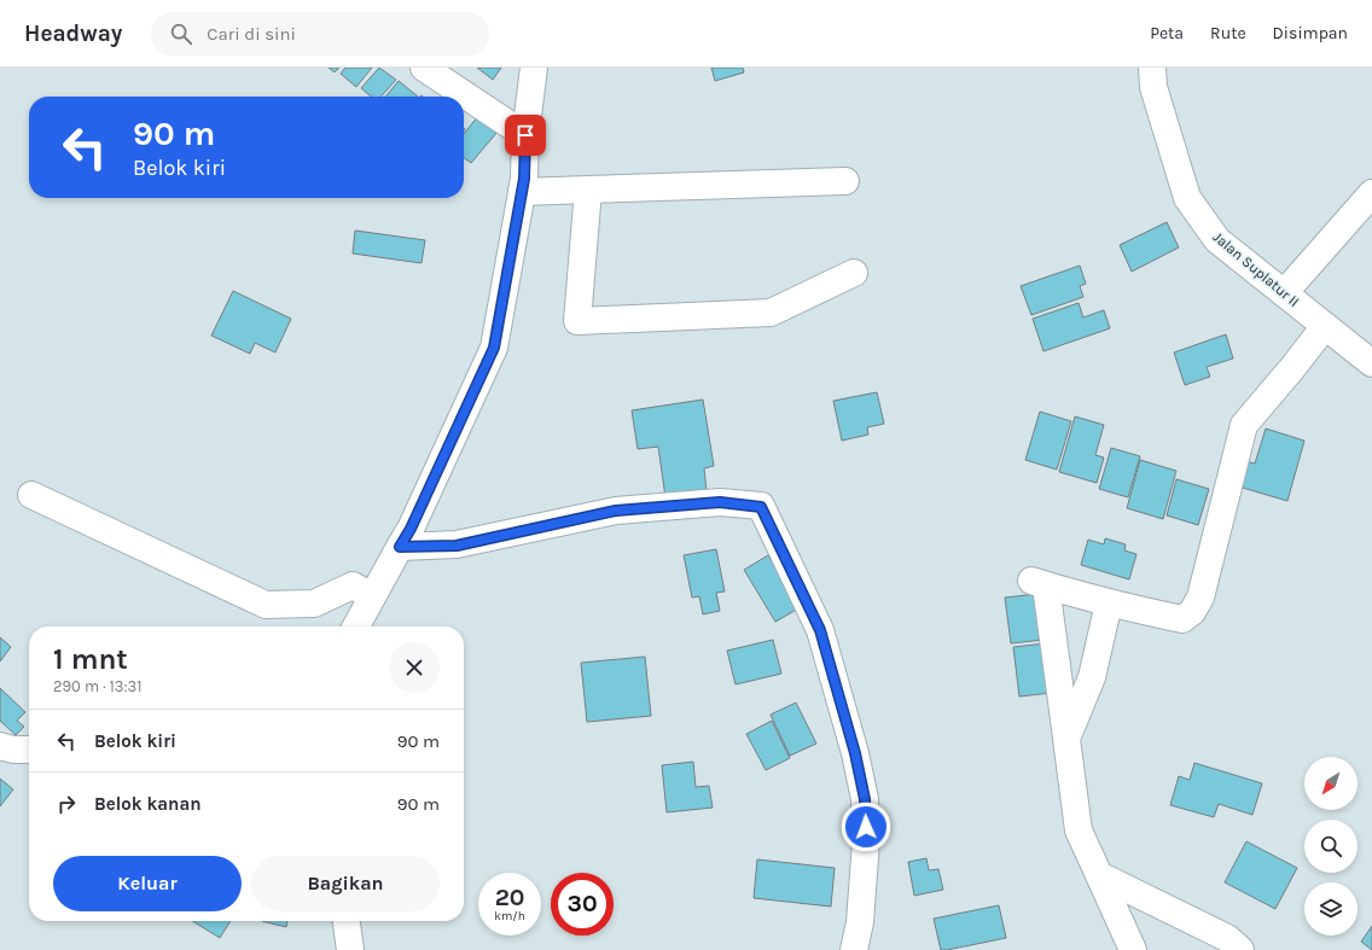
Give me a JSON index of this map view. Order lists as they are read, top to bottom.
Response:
{
  "streets": {
    "street": ["Jalan Suplatur II"]
  },
  "north": "bottom left",
  "page": {
    "header": "Headway",
    "search": "Cari di sini",
    "nav": ["Peta", "Rute", "Disimpan"],
    "turn": ["90 m", "Belok kiri"],
    "heading": ["1 mnt", "290 m · 13:31"],
    "list": [
      {
        "name": "Belok kiri",
        "value": "90 m"
      },
      {
        "name": "Belok kanan",
        "value": "90 m"
      }
    ],
    "buttons": ["Keluar", "Bagikan"],
    "speed": "20 km/h",
    "limit": "30"
  }
}
